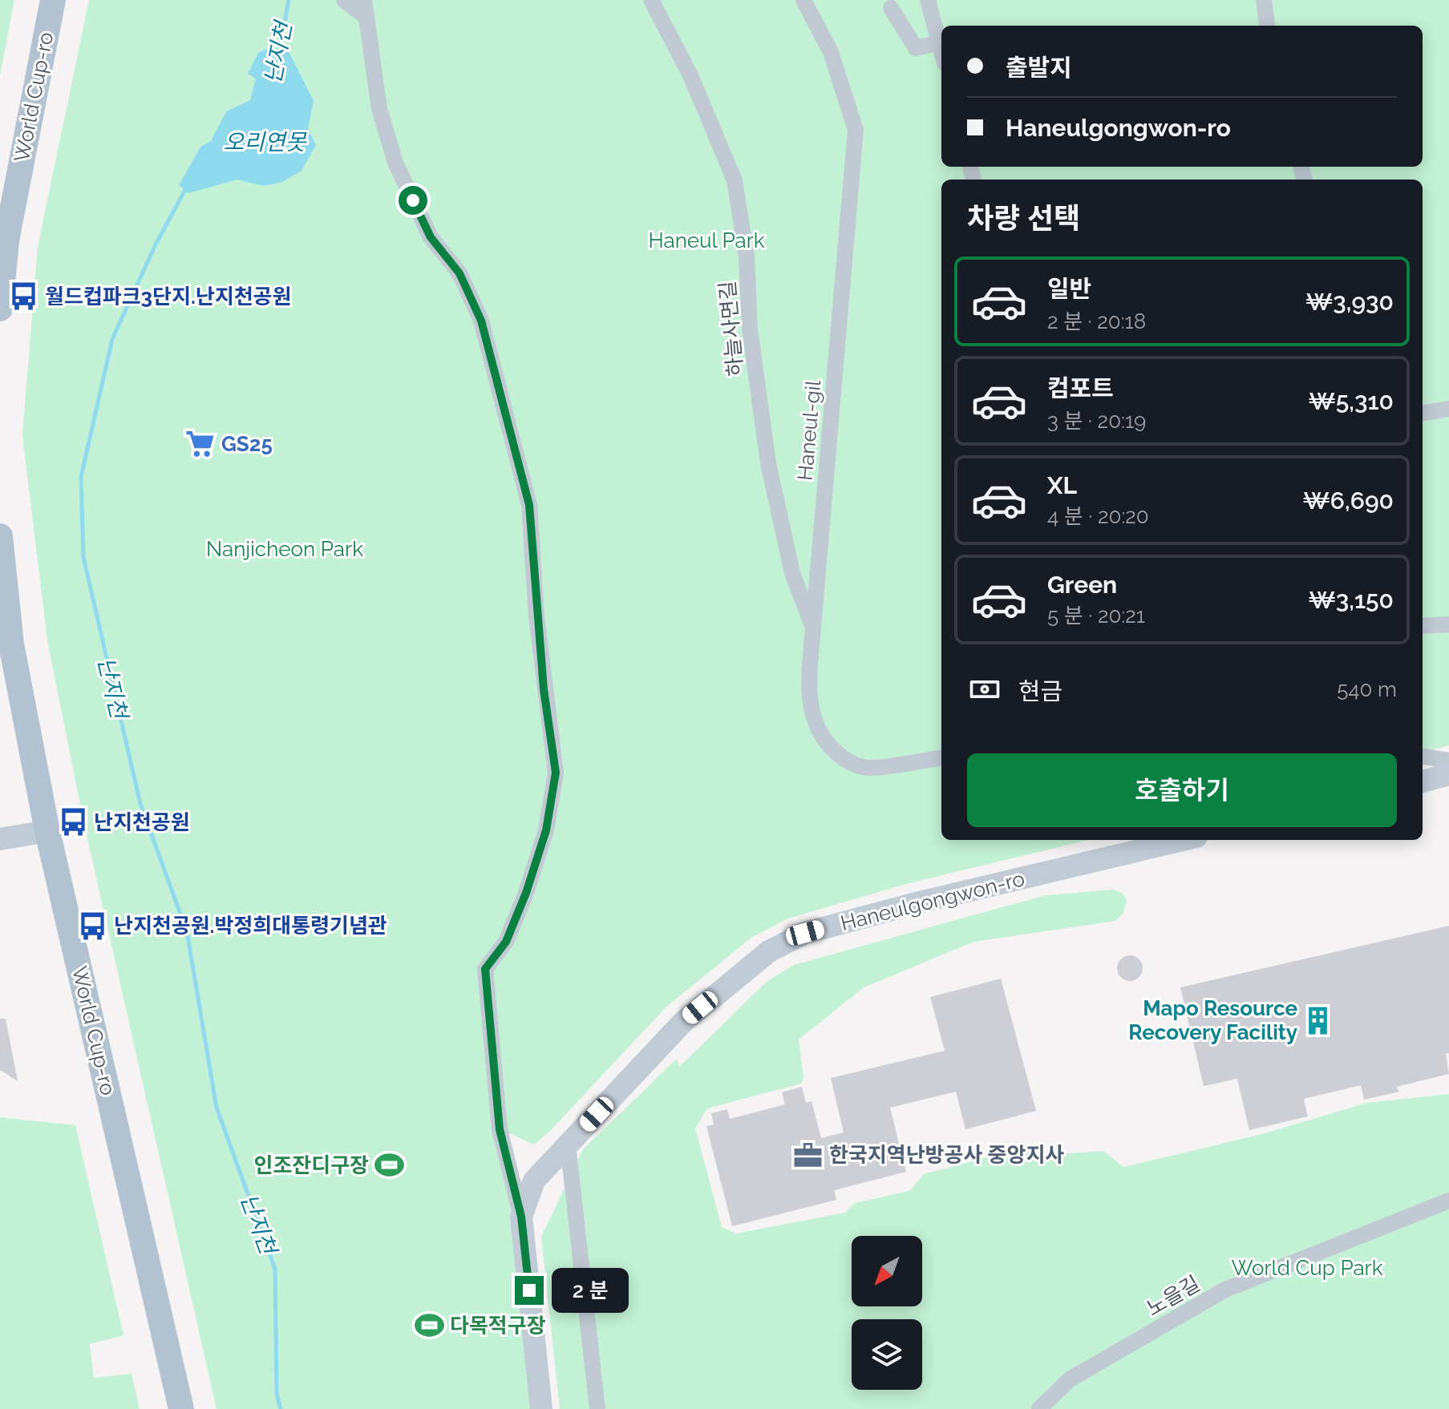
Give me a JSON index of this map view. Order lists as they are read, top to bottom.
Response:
{
  "streets": {
    "main road": ["World Cup-ro"],
    "street": [
      "하늘사면길",
      "Haneul-gil",
      "Haneulgongwon-ro",
      "노을길"
    ]
  },
  "crossings": [
    ["하늘사면길", "Haneul-gil"]
  ],
  "water": ["난지천", "오리연못"],
  "parks": ["Haneul Park", "Nanjicheon Park", "World Cup Park"],
  "places": {
    "bus stop": ["월드컵파크3단지.난지천공원", "난지천공원", "난지천공원.박정희대통령기념관"],
    "supermarket": ["GS25"],
    "building": ["Mapo Resource Recovery Facility"],
    "office": ["한국지역난방공사 중앙지사"],
    "sports": ["인조잔디구장", "다목적구장"]
  },
  "north": "bottom left",
  "page": {
    "banner": ["출발지", "Haneulgongwon-ro"],
    "heading": "차량 선택",
    "list": [
      {
        "name": "일반",
        "note": "2 분 · 20:18",
        "value": "₩3,930"
      },
      {
        "name": "컴포트",
        "note": "3 분 · 20:19",
        "value": "₩5,310"
      },
      {
        "name": "XL",
        "note": "4 분 · 20:20",
        "value": "₩6,690"
      },
      {
        "name": "Green",
        "note": "5 분 · 20:21",
        "value": "₩3,150"
      }
    ],
    "pay": ["현금", "540 m"],
    "buttons": "호출하기",
    "bubble": "2 분"
  }
}
